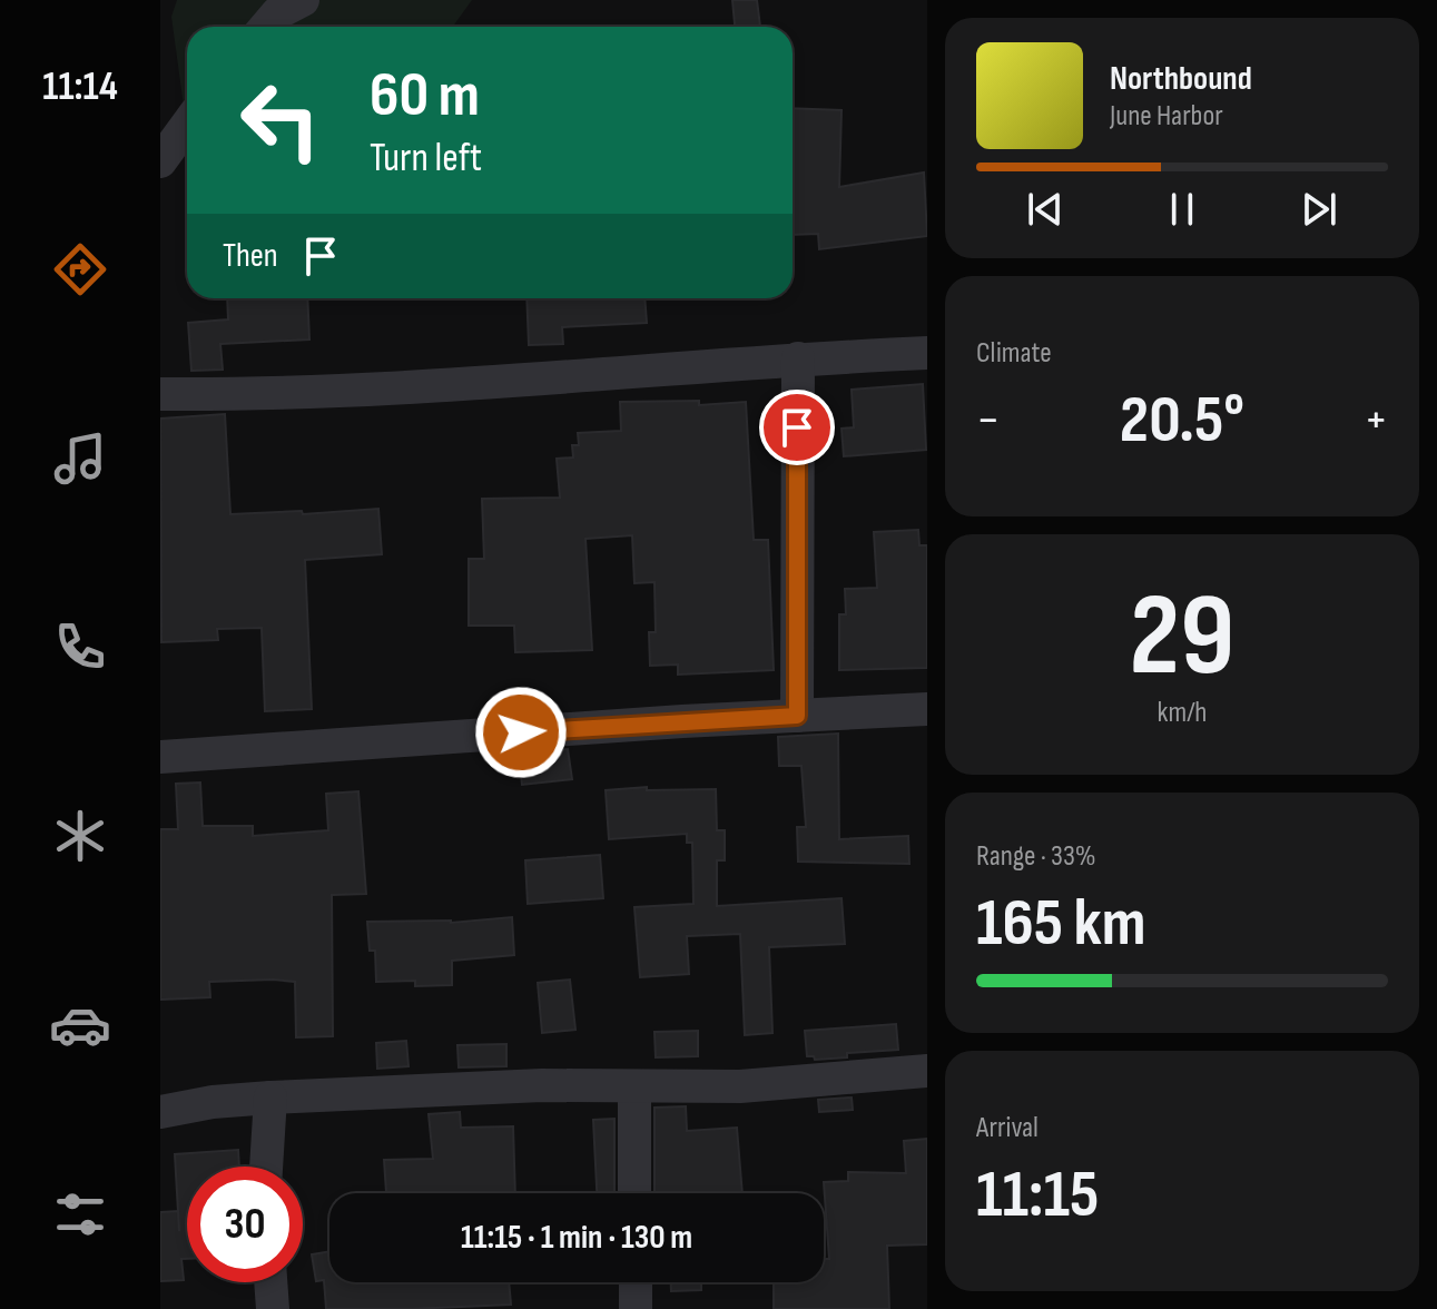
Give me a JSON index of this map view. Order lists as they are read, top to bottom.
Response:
{
  "page": {
    "tabs": "11:14",
    "turn": ["60 m", "Turn left"],
    "song": ["Northbound", "June Harbor"],
    "then": "Then",
    "tile": [
      "Climate",
      ["29", "km/h"],
      ["Range · 33%", "165 km"],
      ["Arrival", "11:15"]
    ],
    "heat": ["−", "20.5°", "+"],
    "limit": "30",
    "trip": "11:15 · 1 min · 130 m"
  }
}
